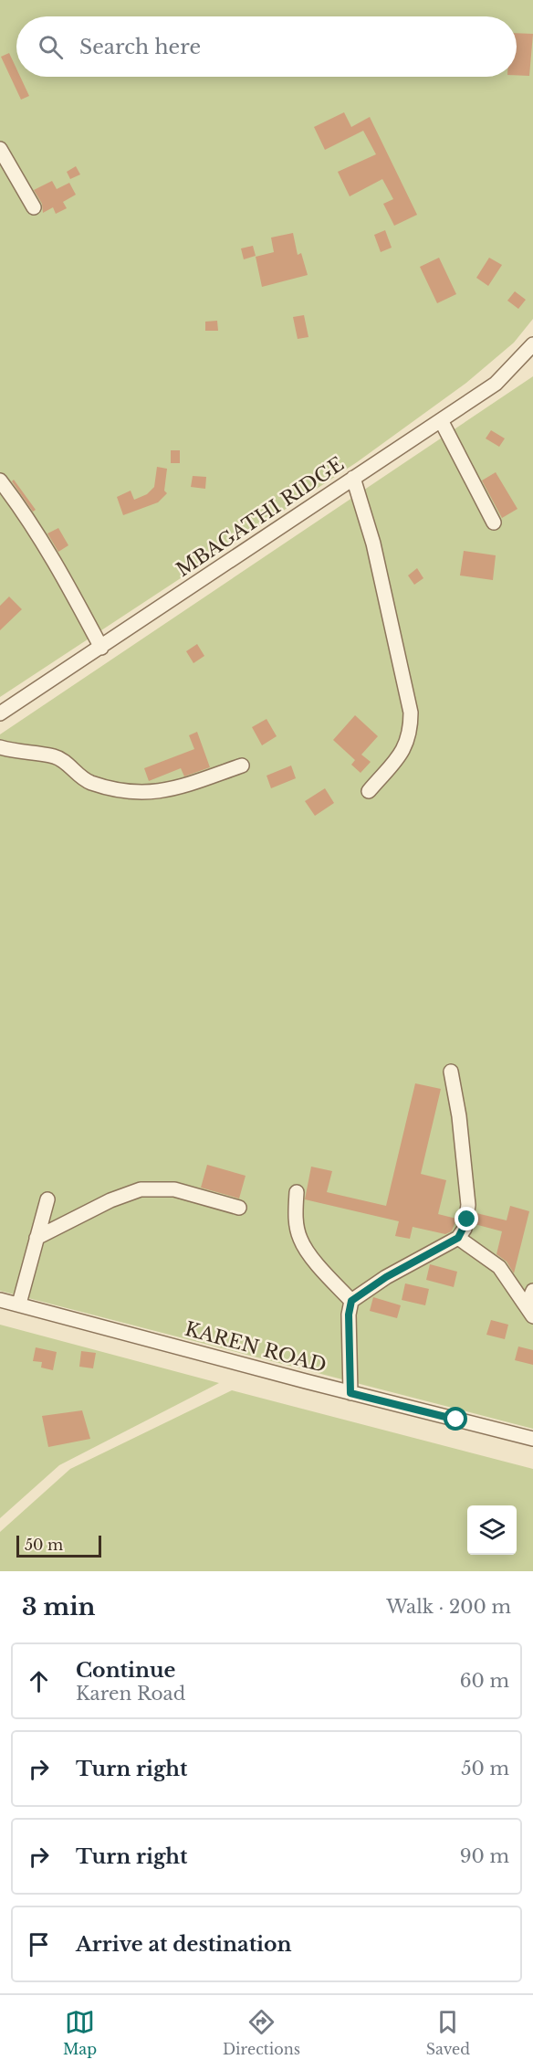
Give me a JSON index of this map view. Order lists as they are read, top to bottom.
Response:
{
  "streets": {
    "street": ["MBAGATHI RIDGE", "KAREN ROAD"]
  },
  "scale_bar": "50 m",
  "page": {
    "search": "Search here",
    "scale": "50 m",
    "heading": ["3 min", "Walk · 200 m"],
    "list": [
      ["Continue", "Karen Road", "60 m"],
      ["Turn right", "50 m"],
      ["Turn right", "90 m"],
      "Arrive at destination"
    ],
    "nav": ["Map", "Directions", "Saved"]
  }
}
